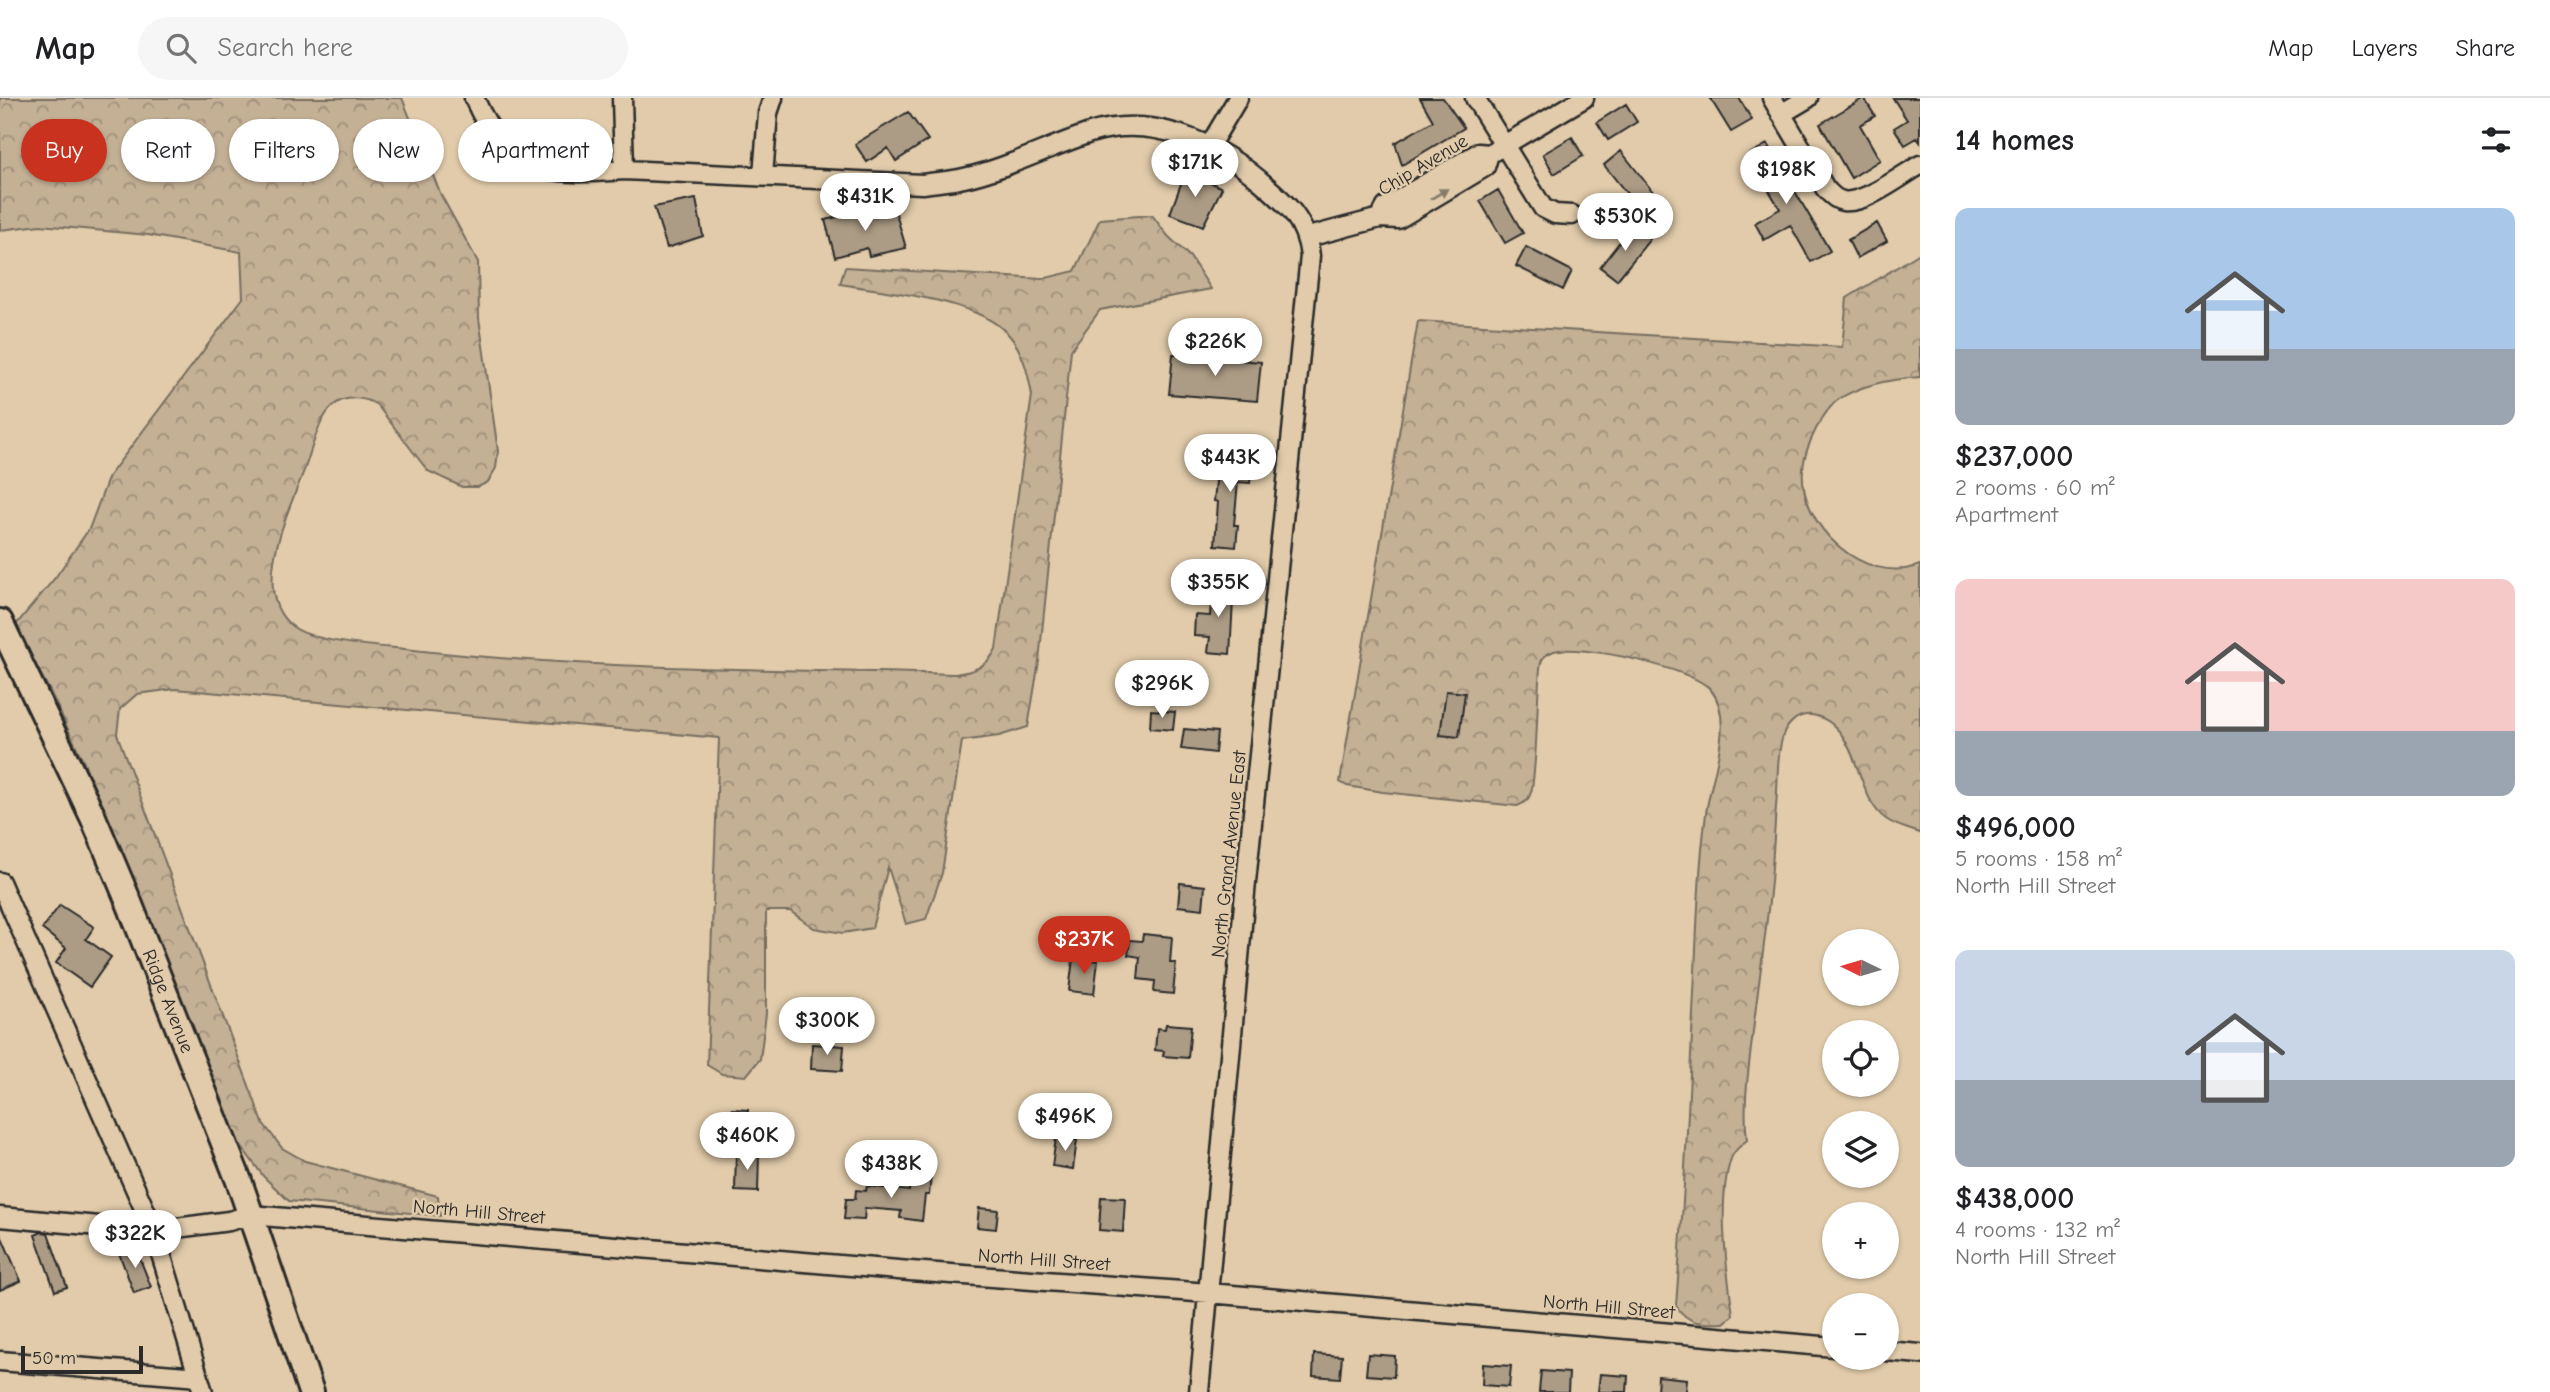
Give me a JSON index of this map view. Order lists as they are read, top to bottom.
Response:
{
  "streets": {
    "street": [
      "Chip Avenue",
      "North Grand Avenue East",
      "Ridge Avenue",
      "North Hill Street"
    ]
  },
  "crossings": [
    ["Chip Avenue", "North Grand Avenue East"],
    ["North Grand Avenue East", "North Hill Street"],
    ["Ridge Avenue", "North Hill Street"]
  ],
  "scale_bar": "50 m",
  "north": "left",
  "page": {
    "header": "Map",
    "search": "Search here",
    "nav": ["Map", "Layers", "Share"],
    "heading": "14 homes",
    "chip": [
      "Buy",
      "Rent",
      "Filters",
      "New",
      "Apartment"
    ],
    "price": [
      "$171K",
      "$198K",
      "$431K",
      "$530K",
      "$226K",
      "$443K",
      "$355K",
      "$296K",
      "$237K",
      "$300K",
      "$496K",
      "$460K",
      "$438K",
      "$322K"
    ],
    "list": [
      {
        "name": "$237,000",
        "note": "2 rooms · 60 m² · Apartment"
      },
      {
        "name": "$496,000",
        "note": "5 rooms · 158 m² · North Hill Street"
      },
      {
        "name": "$438,000",
        "note": "4 rooms · 132 m² · North Hill Street"
      }
    ],
    "map_buttons": ["+", "−"],
    "scale": "50 m"
  }
}
